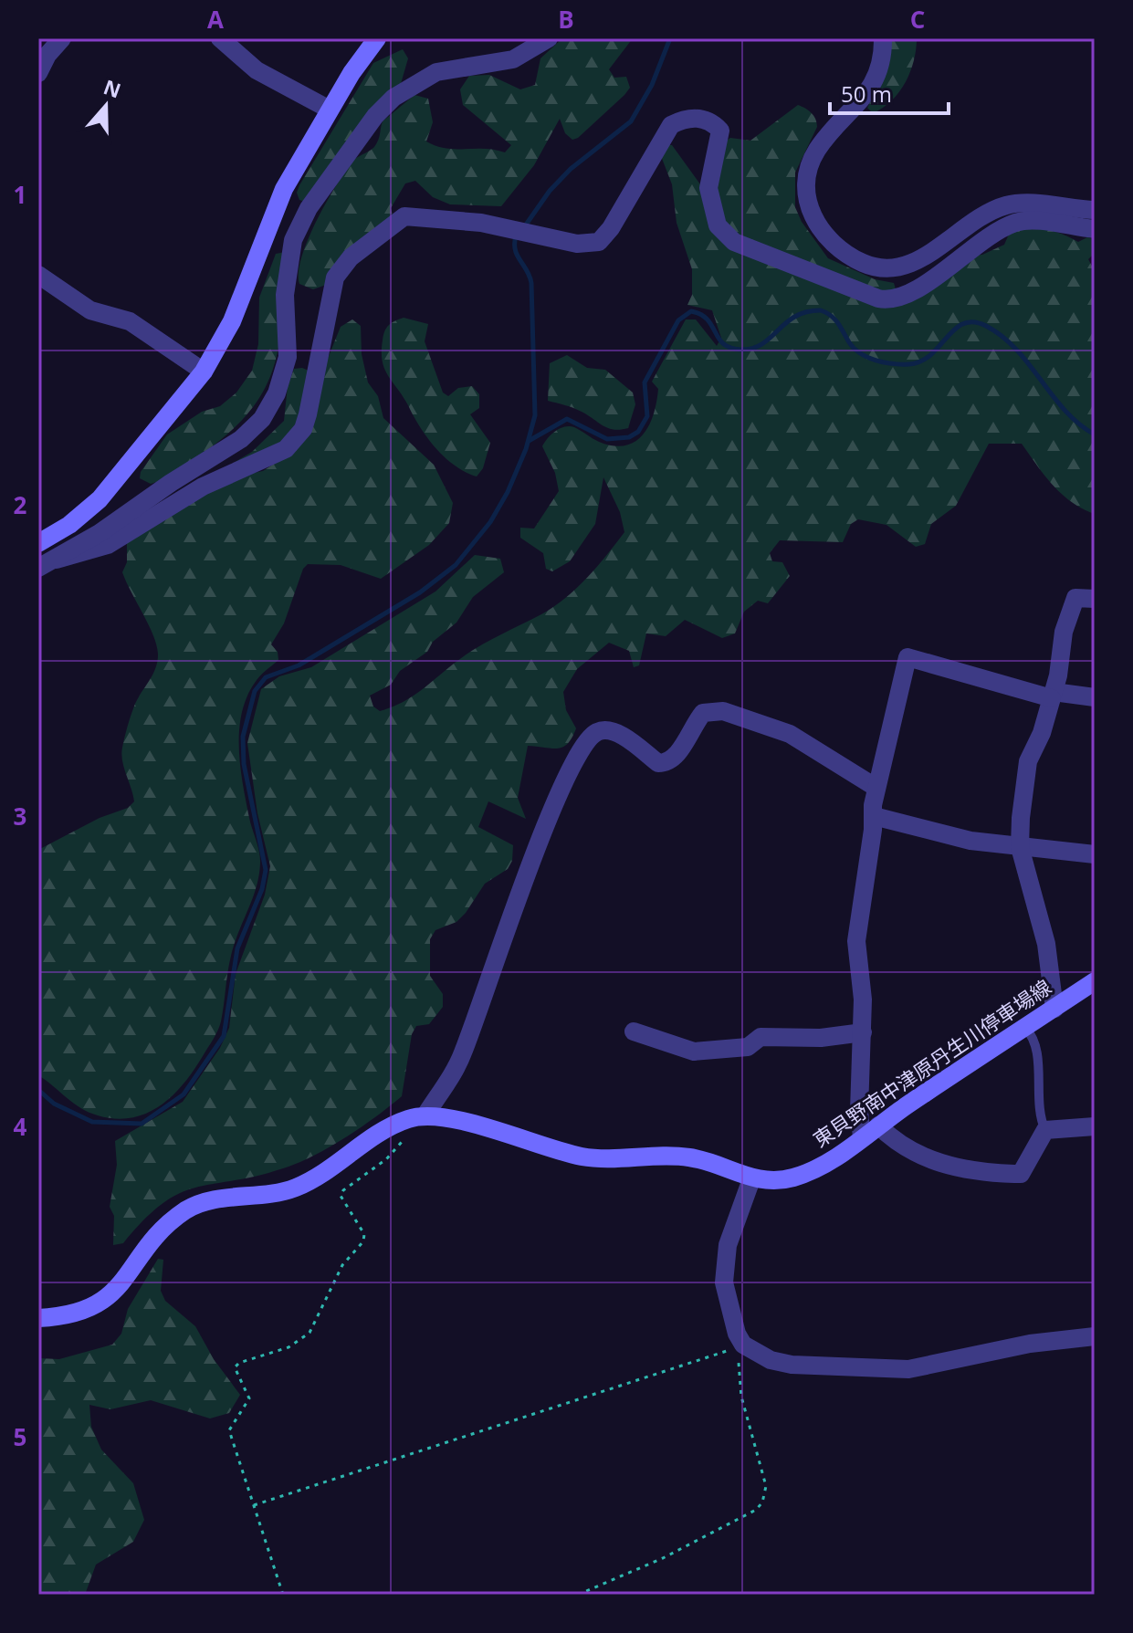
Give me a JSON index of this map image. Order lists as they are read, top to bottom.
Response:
{
  "streets": {
    "main road": ["東貝野南中津原丹生川停車場線"]
  },
  "scale_bar": "50 m",
  "north": "top",
  "grid": {
    "columns": ["A", "B", "C"],
    "rows": [
      "1",
      "2",
      "3",
      "4",
      "5"
    ]
  }
}
